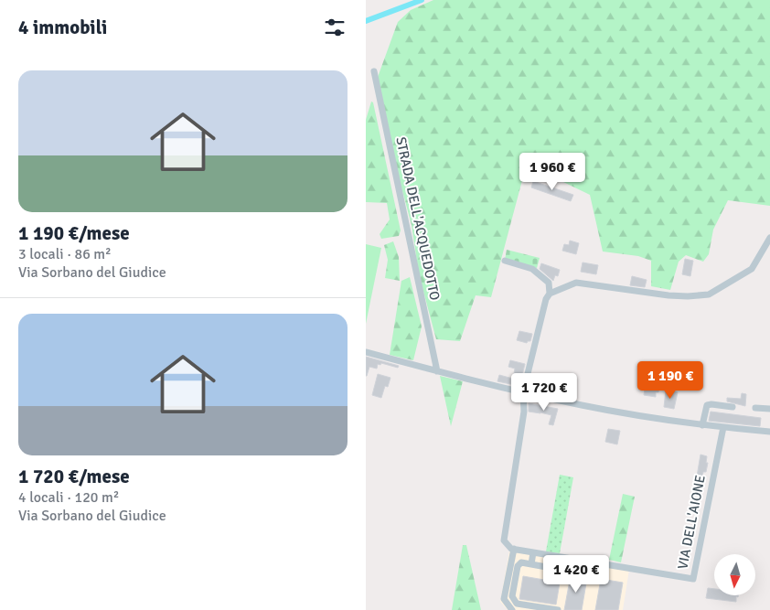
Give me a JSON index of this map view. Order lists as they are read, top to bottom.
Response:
{
  "streets": {
    "street": ["STRADA DELL'ACQUEDOTTO", "VIA DELL'AIONE"]
  },
  "north": "bottom",
  "page": {
    "heading": "4 immobili",
    "list": [
      {
        "name": "1 190 €/mese",
        "note": "3 locali · 86 m² · Via Sorbano del Giudice"
      },
      {
        "name": "1 720 €/mese",
        "note": "4 locali · 120 m² · Via Sorbano del Giudice"
      }
    ],
    "price": [
      "1 960 €",
      "1 190 €",
      "1 720 €",
      "1 420 €"
    ]
  }
}
